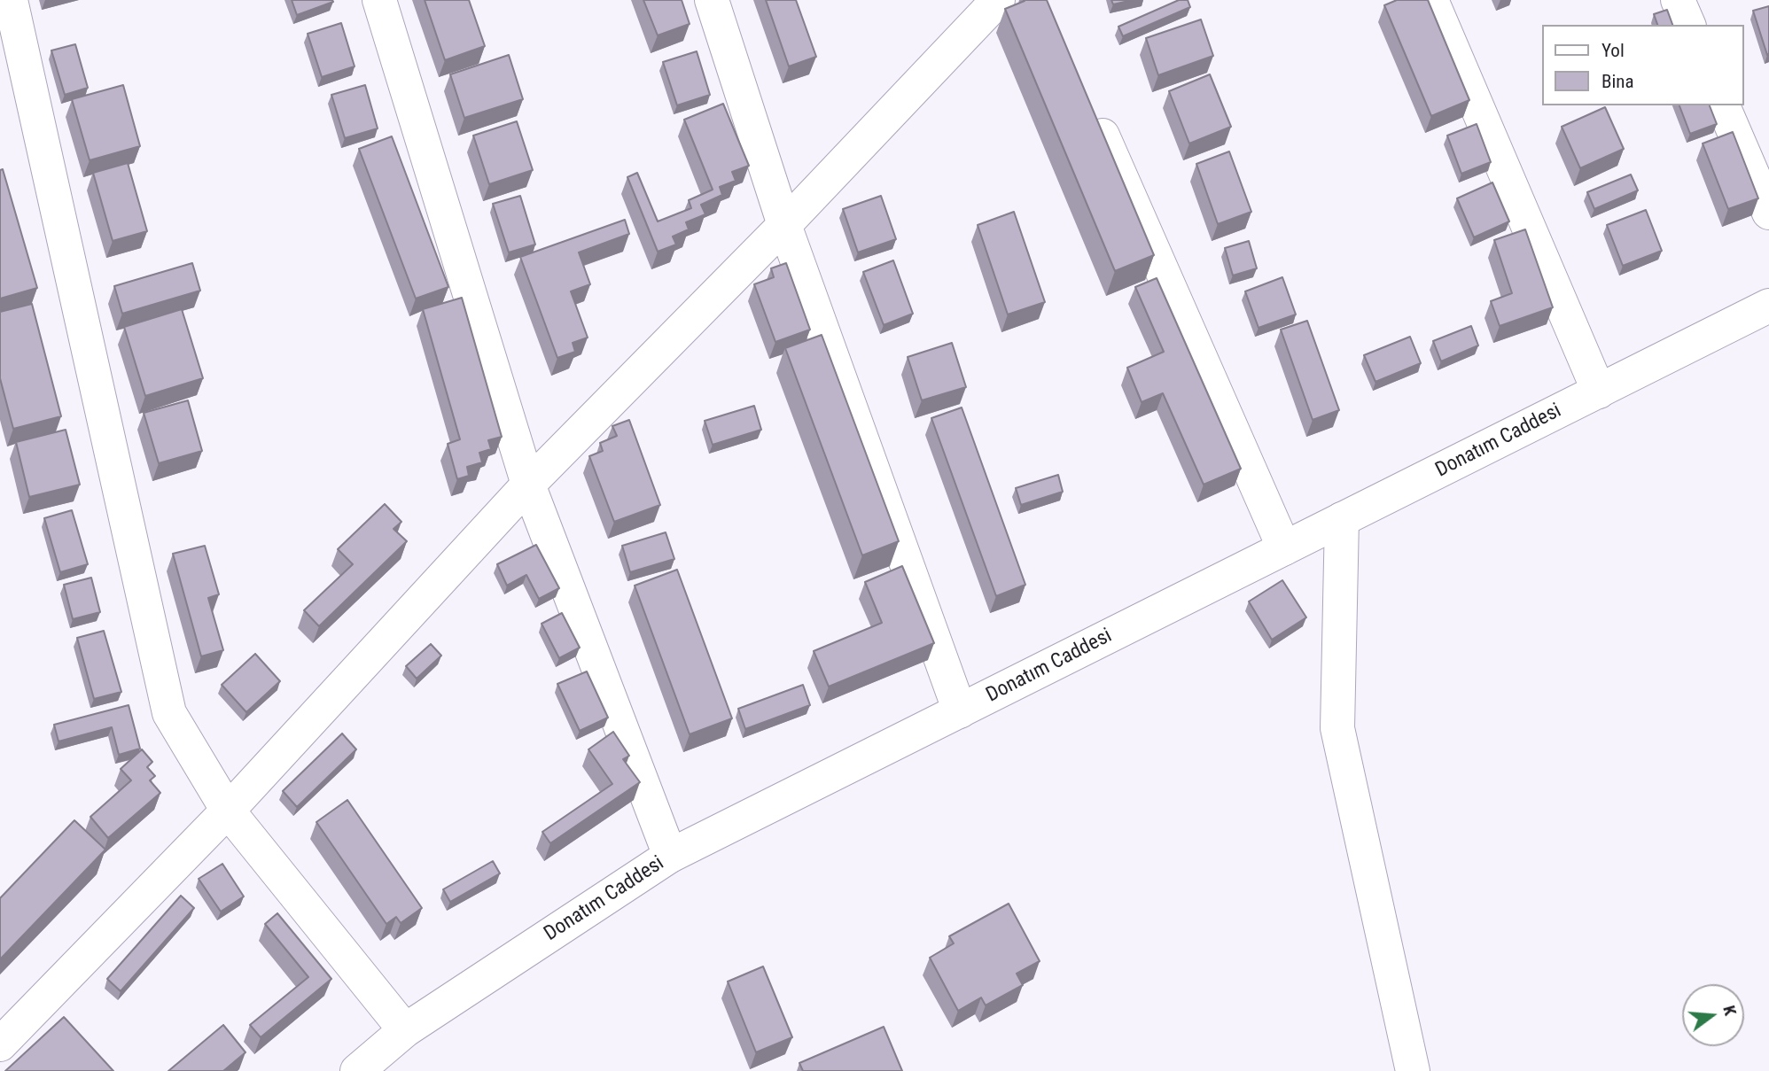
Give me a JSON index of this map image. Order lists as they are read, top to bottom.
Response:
{
  "streets": {
    "street": ["Donatım Caddesi"]
  },
  "legend": ["Yol", "Bina"],
  "north": "right"
}
